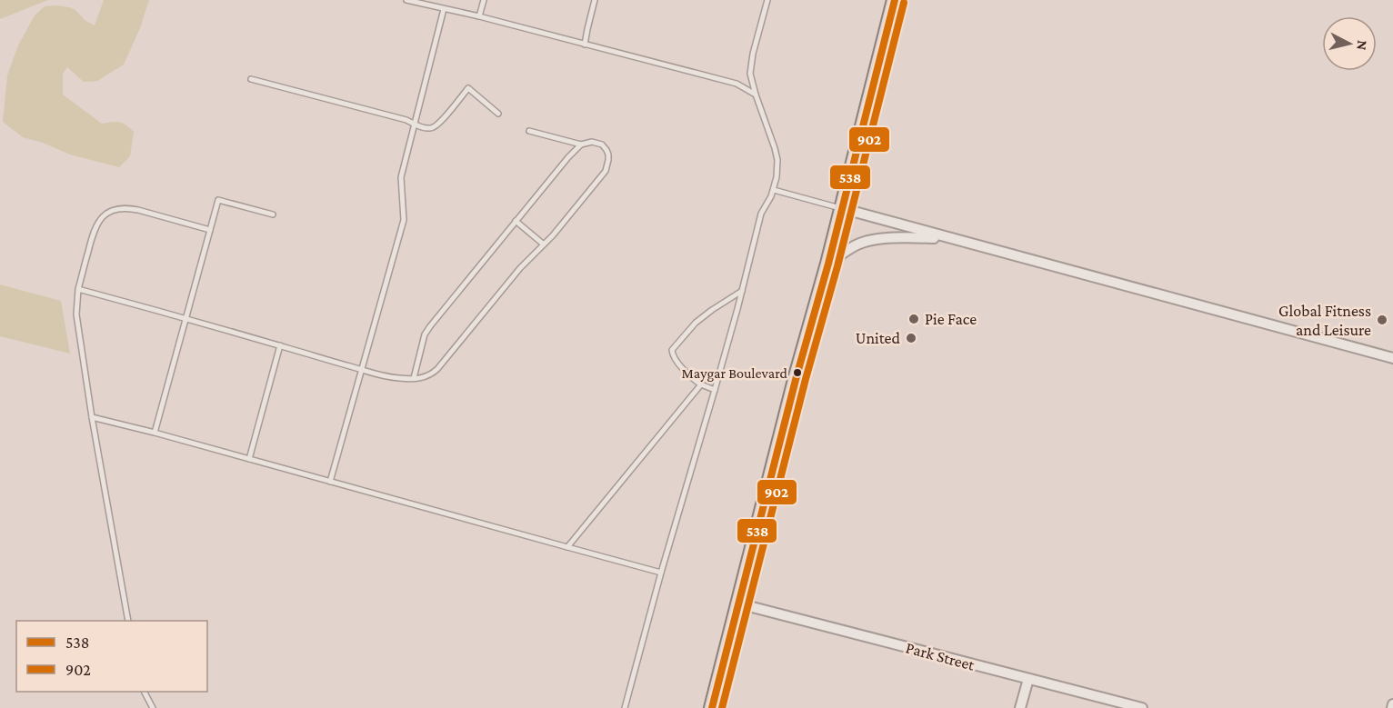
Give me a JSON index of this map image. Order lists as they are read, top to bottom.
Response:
{
  "streets": {
    "street": ["Park Street"]
  },
  "places": [
    "Pie Face",
    "Global Fitness and Leisure",
    "United",
    "Maygar Boulevard"
  ],
  "lines": ["transit line 538", "transit line 902"],
  "legend": ["538", "902"],
  "north": "right"
}
